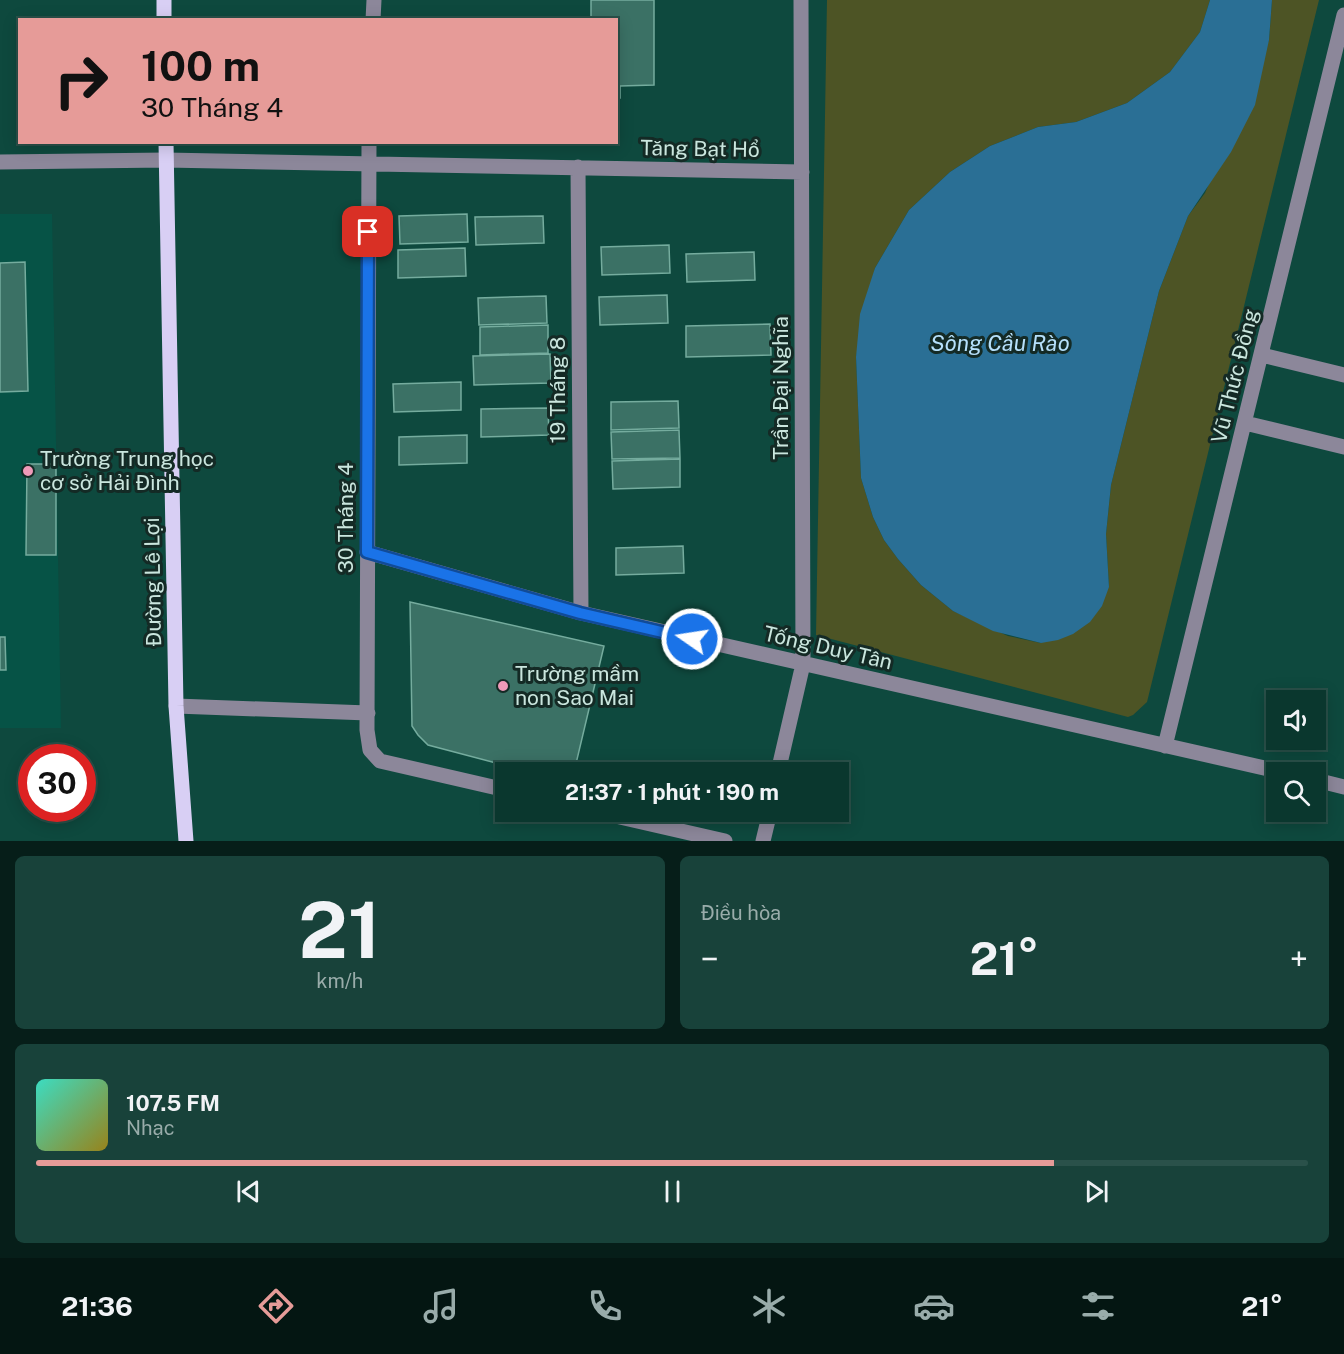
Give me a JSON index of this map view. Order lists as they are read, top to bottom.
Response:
{
  "streets": {
    "main road": ["Đường Lê Lợi"],
    "street": [
      "Tăng Bạt Hổ",
      "Vũ Thức Đồng",
      "Trần Đại Nghĩa",
      "19 Tháng 8",
      "30 Tháng 4",
      "Tống Duy Tân"
    ]
  },
  "crossings": [
    ["Tăng Bạt Hổ", "Trần Đại Nghĩa"],
    ["Tăng Bạt Hổ", "19 Tháng 8"],
    ["Tăng Bạt Hổ", "30 Tháng 4"],
    ["Tăng Bạt Hổ", "Đường Lê Lợi"],
    ["Vũ Thức Đồng", "Tống Duy Tân"],
    ["Trần Đại Nghĩa", "Tống Duy Tân"],
    ["19 Tháng 8", "Tống Duy Tân"],
    ["30 Tháng 4", "Tống Duy Tân"]
  ],
  "water": ["Sông Cầu Rào"],
  "places": ["Trường Trung học cơ sở Hải Đình", "Trường mầm non Sao Mai"],
  "page": {
    "turn": ["100 m", "30 Tháng 4"],
    "limit": "30",
    "trip": "21:37 · 1 phút · 190 m",
    "tile": [
      ["21", "km/h"],
      "Điều hòa"
    ],
    "heat": ["−", "21°", "+"],
    "song": ["107.5 FM", "Nhạc"],
    "tabs": ["21:36", "21°"]
  }
}
